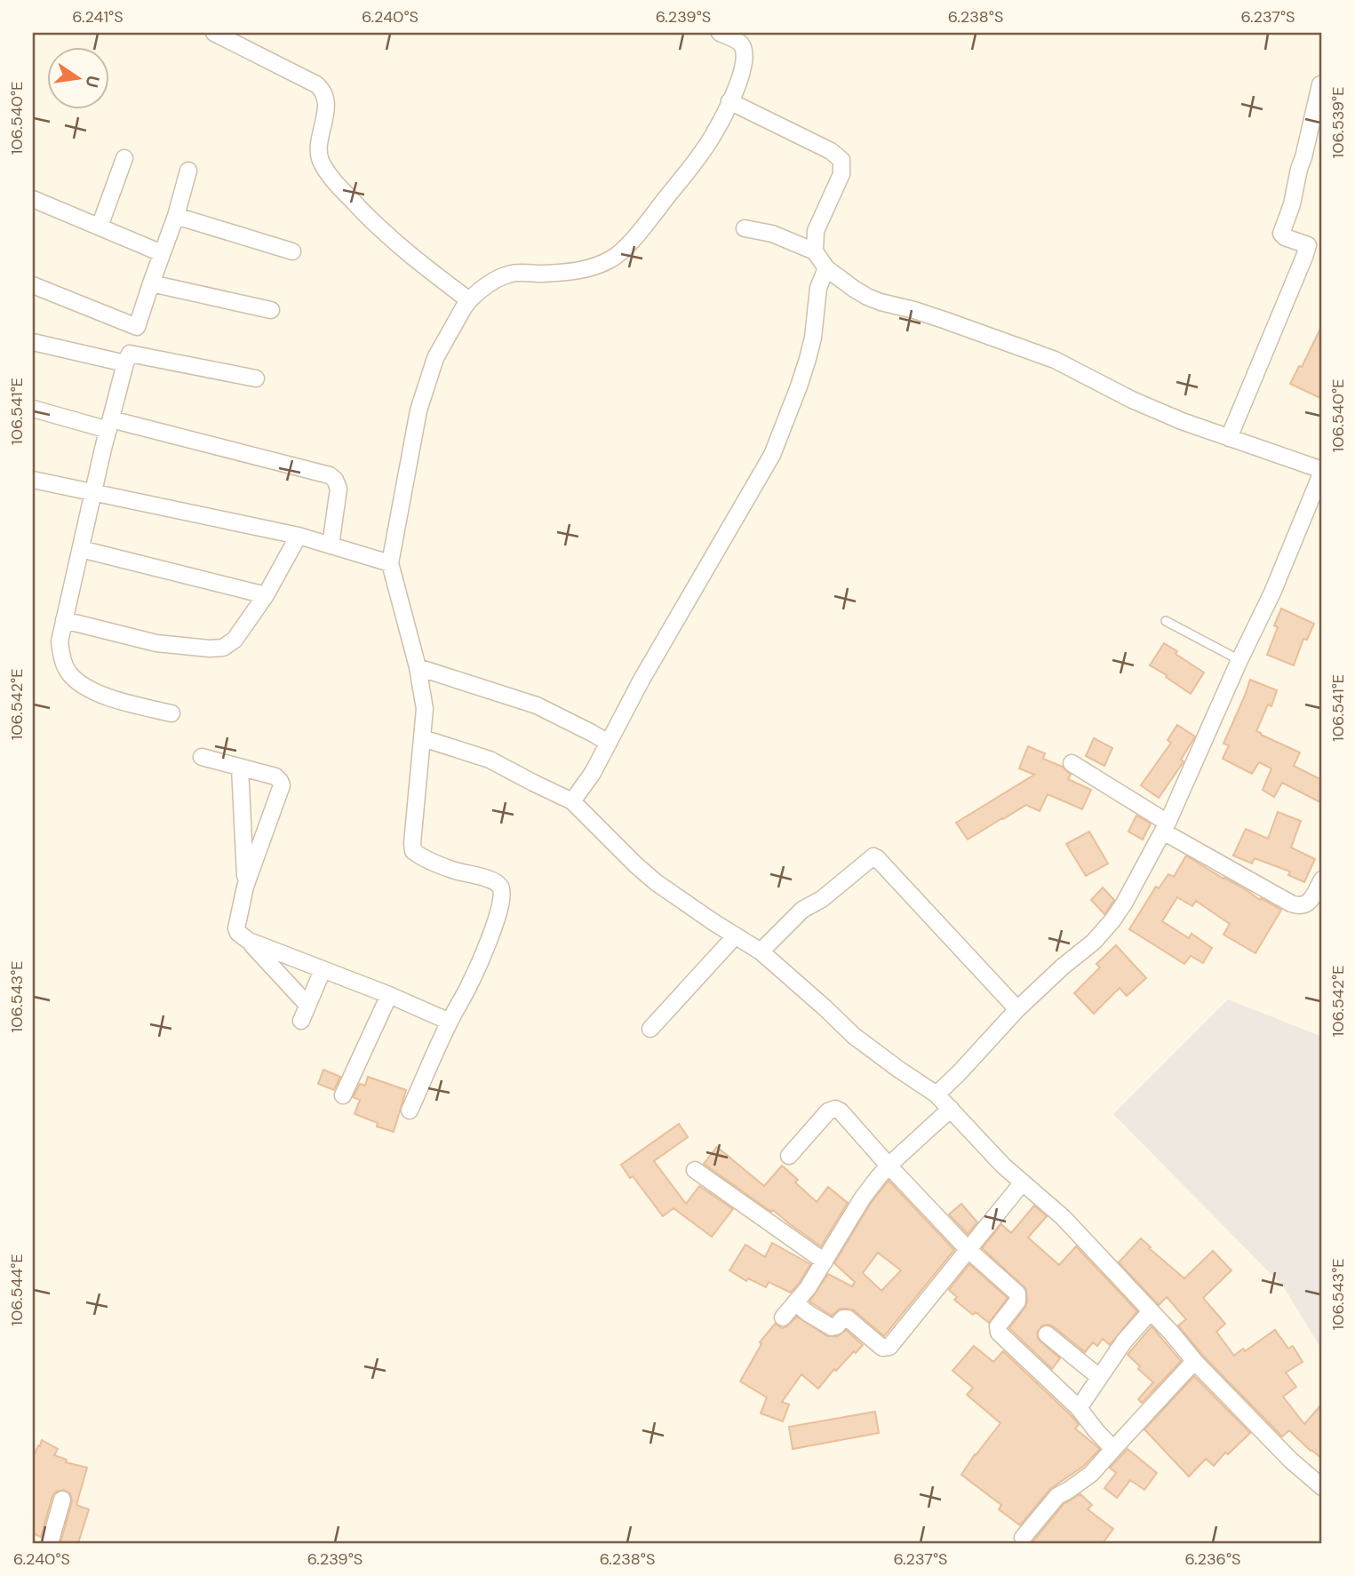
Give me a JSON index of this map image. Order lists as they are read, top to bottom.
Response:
{
  "north": "right",
  "coordinates": [
    "6.241°S",
    "6.240°S",
    "6.239°S",
    "6.238°S",
    "6.237°S",
    "106.540°E",
    "106.539°E",
    "106.541°E",
    "106.542°E",
    "106.543°E",
    "106.544°E",
    "6.236°S"
  ]
}
